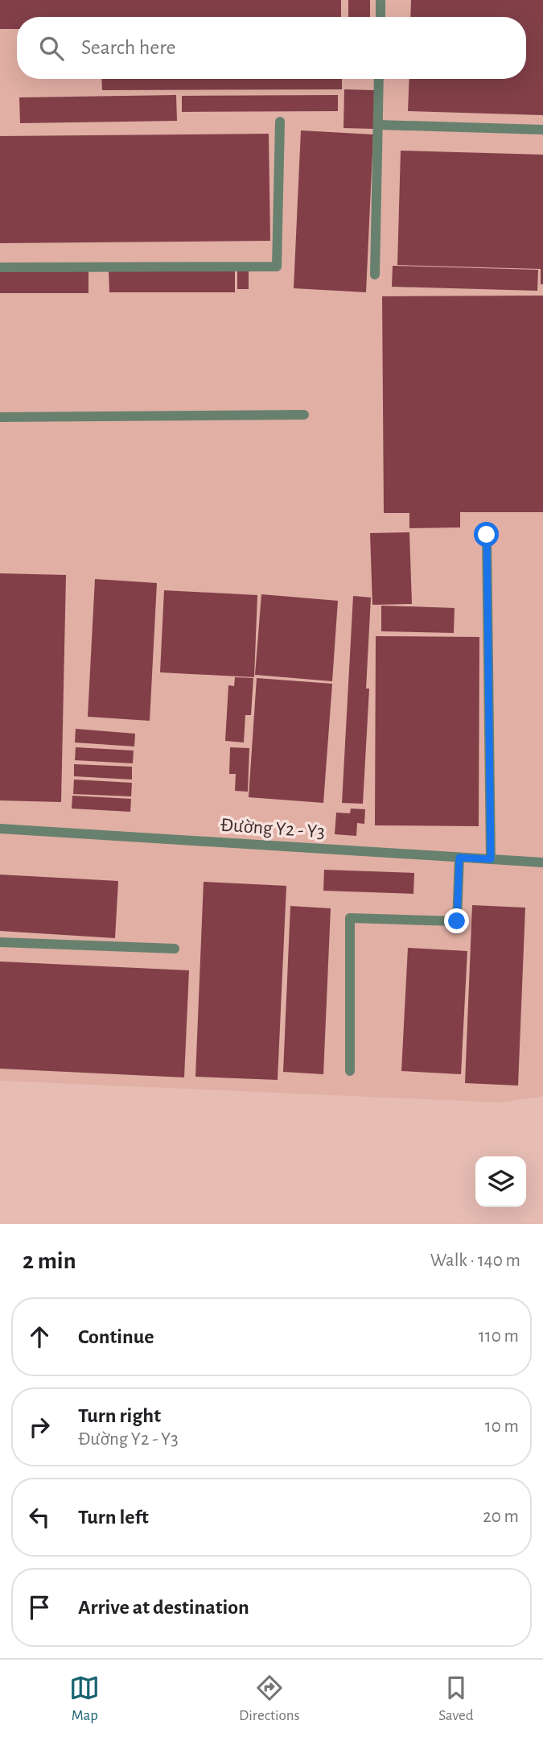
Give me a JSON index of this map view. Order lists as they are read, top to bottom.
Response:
{
  "streets": {
    "lane": ["Đường Y2 - Y3"]
  },
  "page": {
    "search": "Search here",
    "heading": ["2 min", "Walk · 140 m"],
    "list": [
      ["Continue", "110 m"],
      ["Turn right", "Đường Y2 - Y3", "10 m"],
      ["Turn left", "20 m"],
      "Arrive at destination"
    ],
    "nav": ["Map", "Directions", "Saved"]
  }
}
